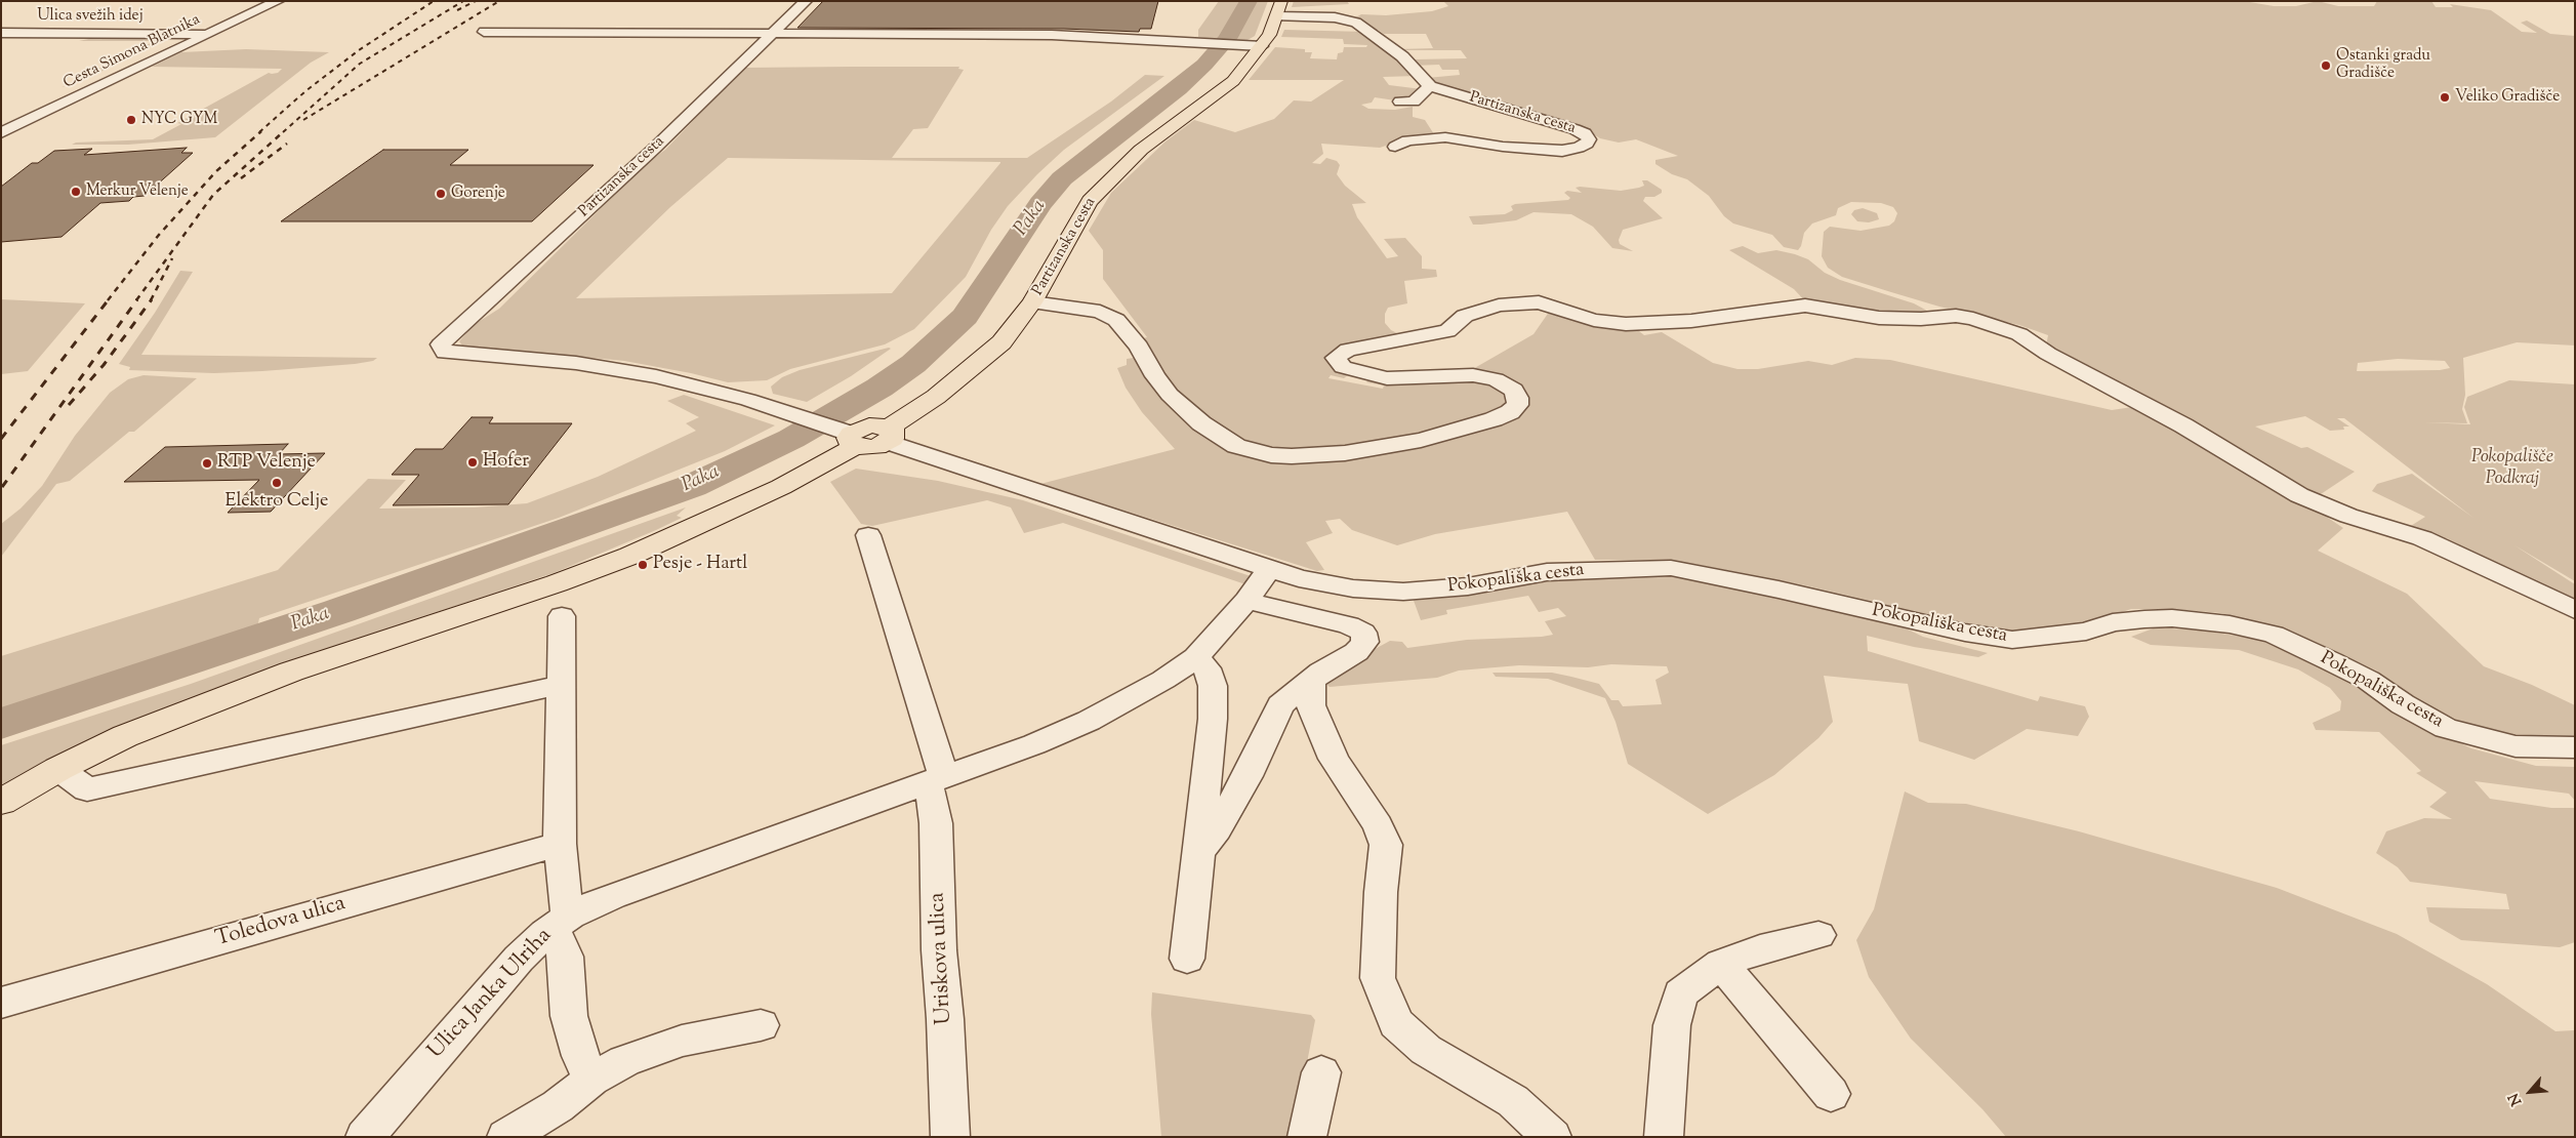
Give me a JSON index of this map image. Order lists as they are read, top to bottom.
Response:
{
  "streets": {
    "main road": ["Partizanska cesta"],
    "street": [
      "Ulica svežih idej",
      "Cesta Simona Blatnika",
      "Pokopališka cesta",
      "Toledova ulica",
      "Uriskova ulica",
      "Ulica Janka Ulriha"
    ]
  },
  "crossings": [
    ["Ulica svežih idej", "Cesta Simona Blatnika"],
    ["Partizanska cesta", "Pokopališka cesta"],
    ["Pokopališka cesta", "Ulica Janka Ulriha"],
    ["Uriskova ulica", "Ulica Janka Ulriha"]
  ],
  "water": ["Paka"],
  "parks": ["Pokopališče Podkraj"],
  "places": [
    "Ostanki gradu Gradišče",
    "Veliko Gradišče",
    "NYC GYM",
    "Merkur Velenje",
    "Gorenje",
    "Hofer",
    "RTP Velenje",
    "Elektro Celje",
    "Pesje - Hartl"
  ],
  "north": "bottom left"
}
